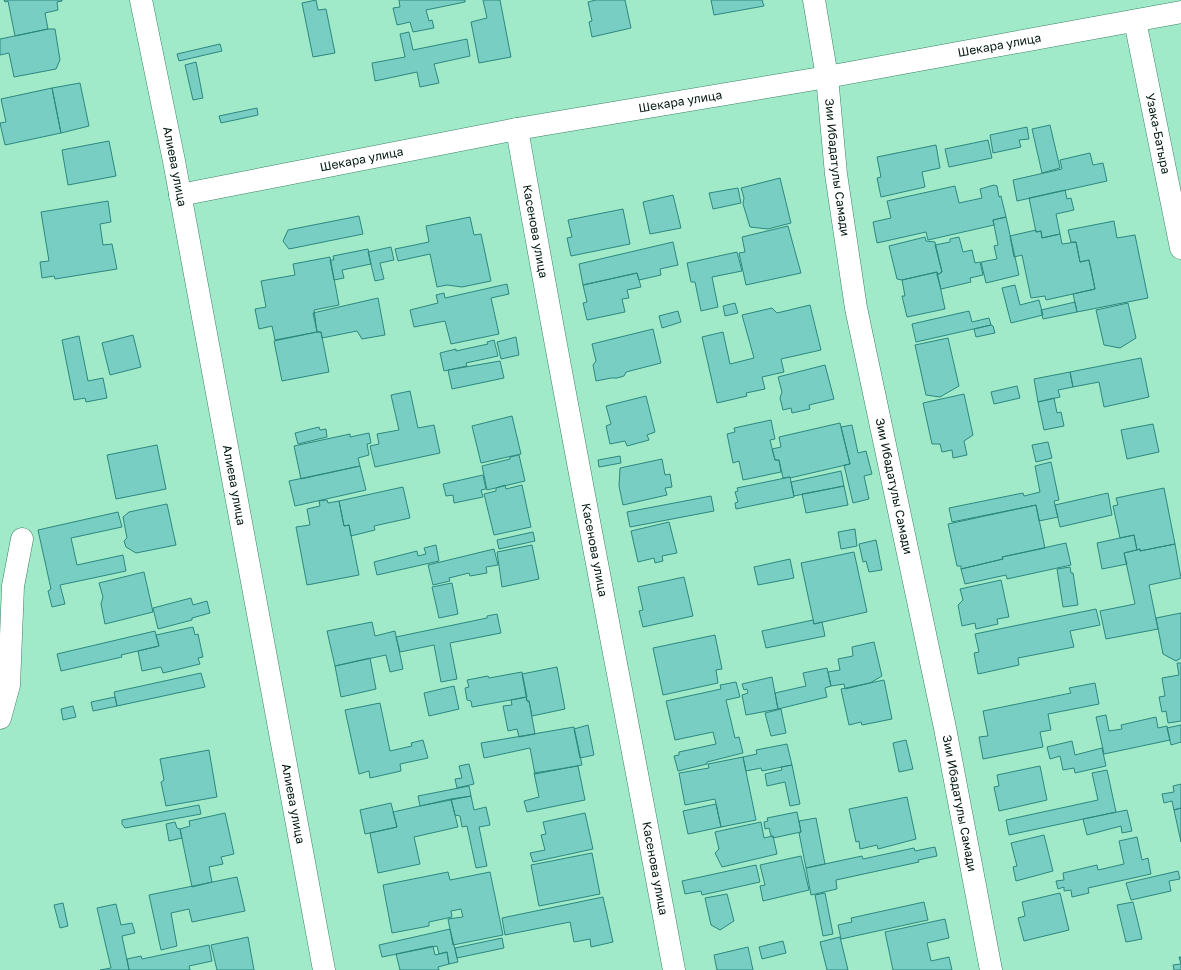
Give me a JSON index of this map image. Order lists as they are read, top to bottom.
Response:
{
  "streets": {
    "street": [
      "Шекара улица",
      "Узака-Батыра",
      "Алиева улица",
      "Зии Ибадатулы Самади",
      "Касенова улица"
    ]
  },
  "crossings": [
    ["Шекара улица", "Узака-Батыра"],
    ["Шекара улица", "Алиева улица"],
    ["Шекара улица", "Зии Ибадатулы Самади"],
    ["Шекара улица", "Касенова улица"]
  ]
}
